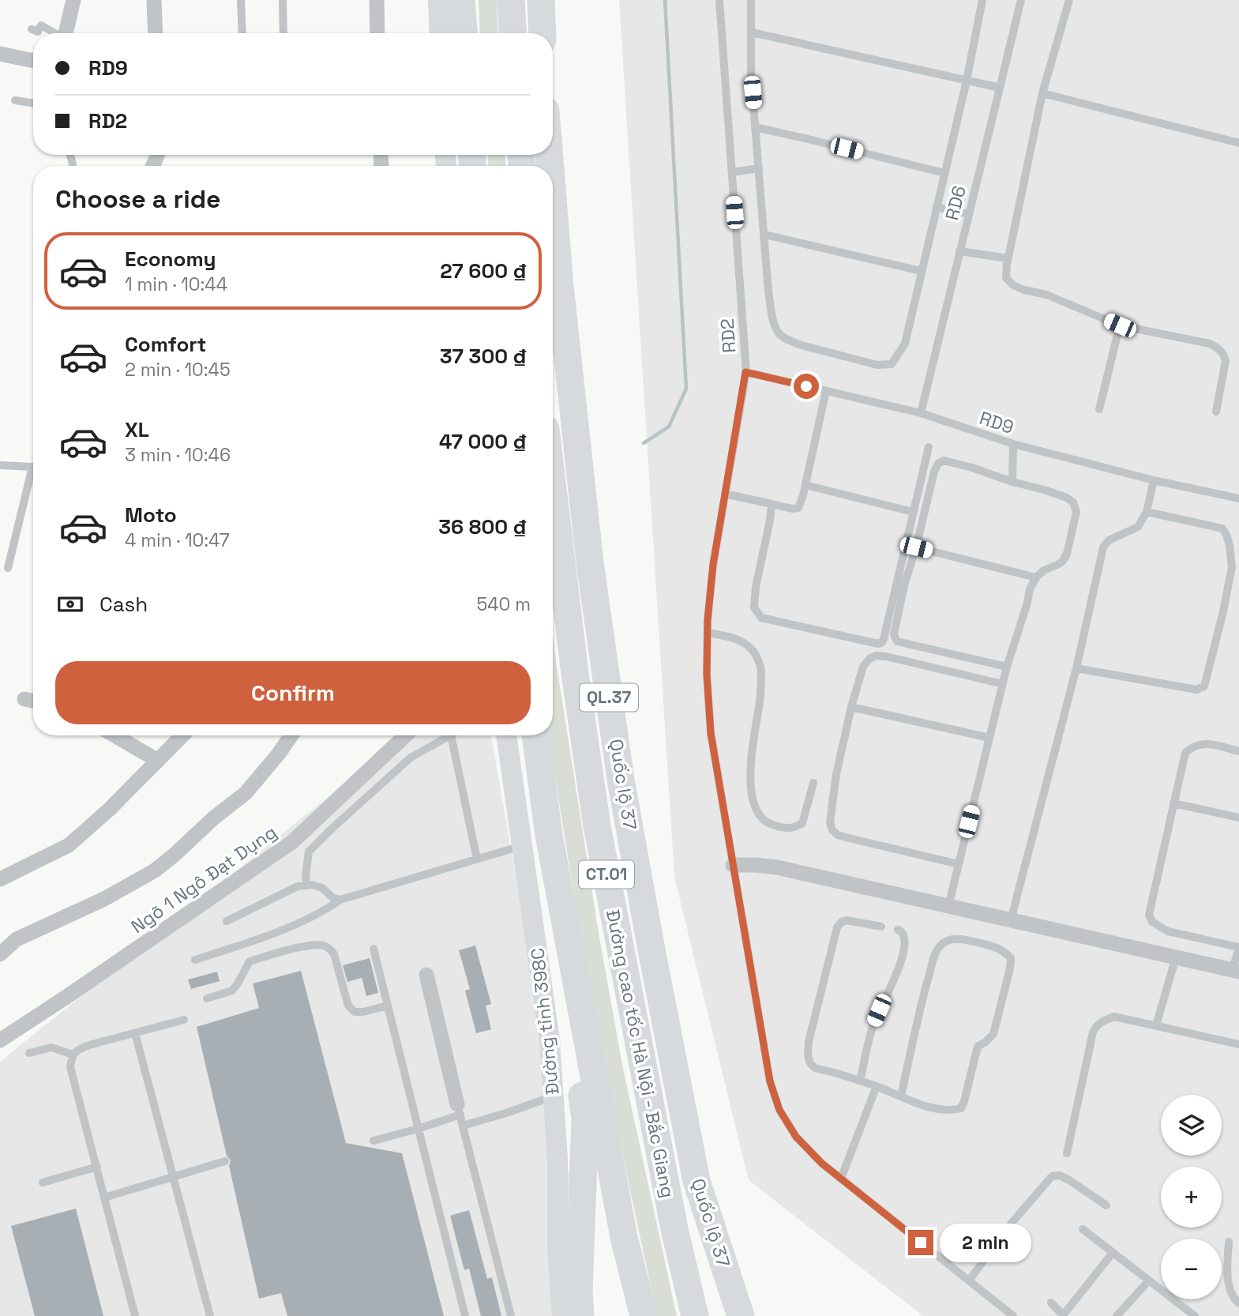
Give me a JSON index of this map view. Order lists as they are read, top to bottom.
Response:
{
  "streets": {
    "highway": [
      "QL.37",
      "Quốc lộ 37",
      "CT.01",
      "Đường cao tốc Hà Nội - Bắc Giang"
    ],
    "main road": ["Đường tỉnh 398C"],
    "street": ["Ngõ 1 Ngô Đạt Dụng"],
    "lane": ["RD6", "RD2", "RD9"]
  },
  "crossings": [
    ["RD6", "RD9"],
    ["RD2", "RD9"]
  ],
  "page": {
    "banner": ["RD9", "RD2"],
    "heading": "Choose a ride",
    "list": [
      {
        "name": "Economy",
        "note": "1 min · 10:44",
        "value": "27 600 ₫"
      },
      {
        "name": "Comfort",
        "note": "2 min · 10:45",
        "value": "37 300 ₫"
      },
      {
        "name": "XL",
        "note": "3 min · 10:46",
        "value": "47 000 ₫"
      },
      {
        "name": "Moto",
        "note": "4 min · 10:47",
        "value": "36 800 ₫"
      }
    ],
    "pay": ["Cash", "540 m"],
    "buttons": "Confirm",
    "map_buttons": ["+", "−"],
    "bubble": "2 min"
  }
}
